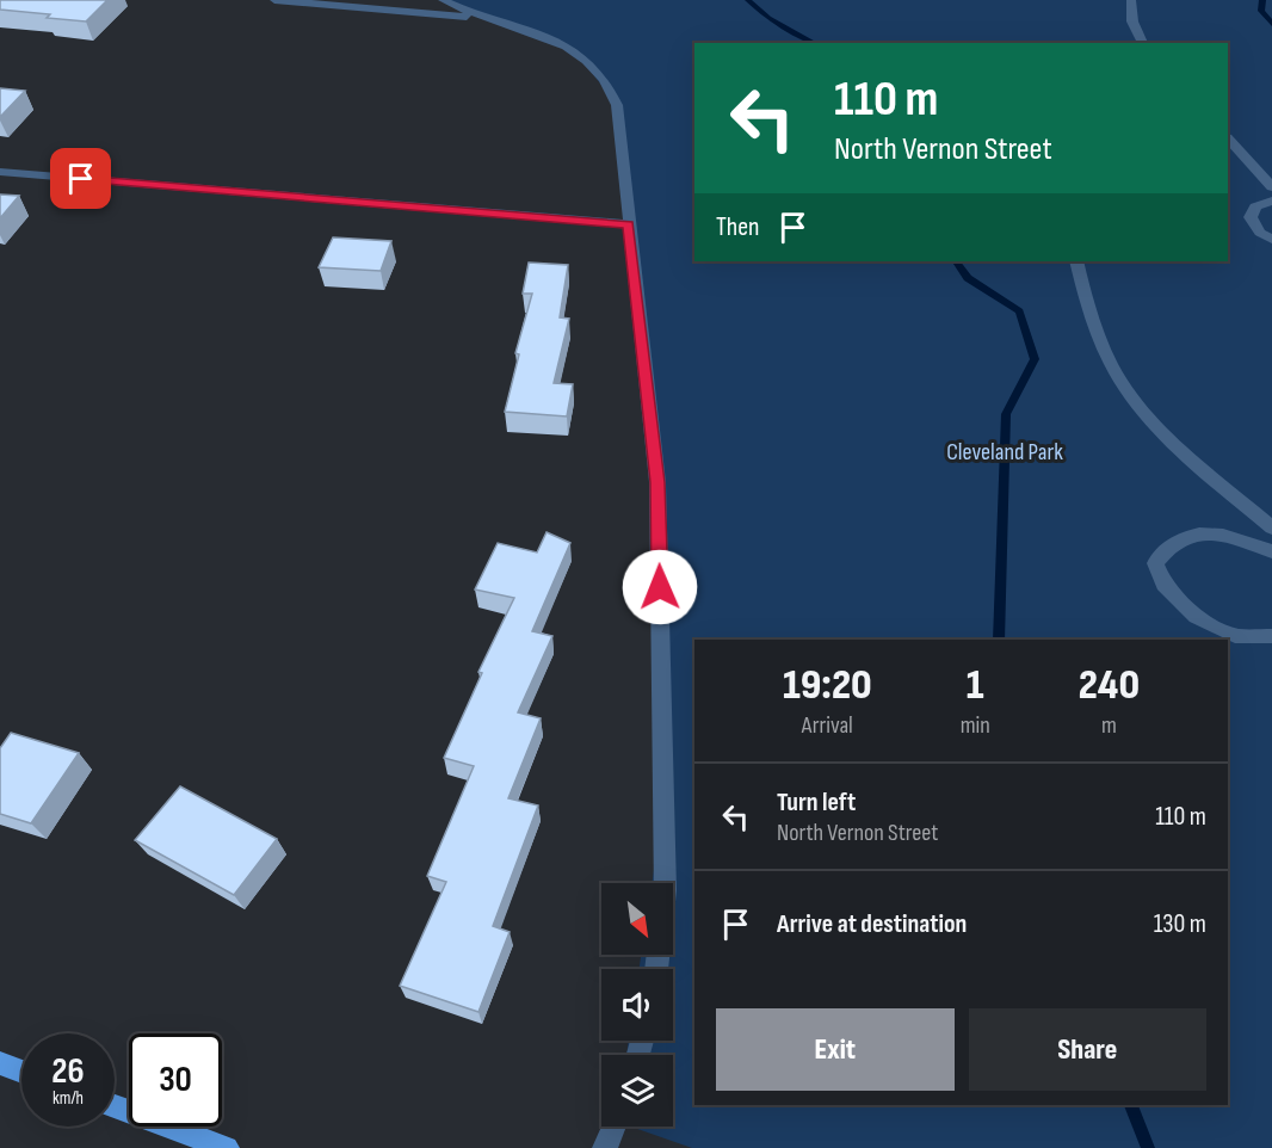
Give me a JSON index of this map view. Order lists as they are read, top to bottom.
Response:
{
  "parks": ["Cleveland Park"],
  "north": "bottom right",
  "page": {
    "turn": ["110 m", "North Vernon Street"],
    "then": "Then",
    "eta": [
      "19:20",
      "Arrival",
      "1",
      "min",
      "240",
      "m"
    ],
    "list": [
      {
        "name": "Turn left",
        "note": "North Vernon Street",
        "value": "110 m"
      },
      {
        "name": "Arrive at destination",
        "value": "130 m"
      }
    ],
    "buttons": ["Exit", "Share"],
    "speed": "26 km/h",
    "limit": "30"
  }
}
